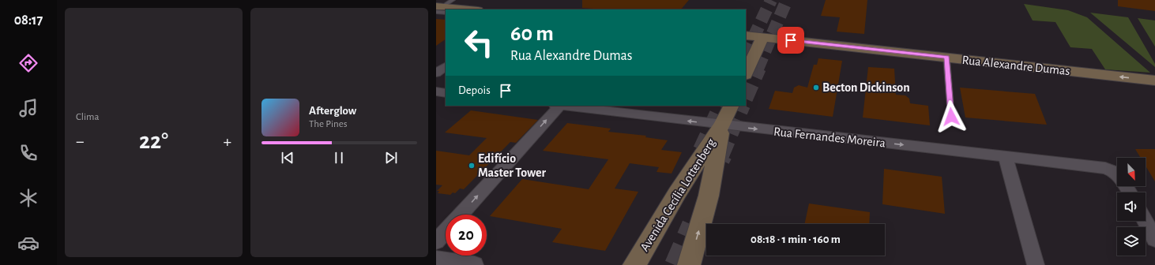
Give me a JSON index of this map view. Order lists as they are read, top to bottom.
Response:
{
  "streets": {
    "street": ["Rua Alexandre Dumas", "Rua Fernandes Moreira", "Avenida Cecília Lottenberg"]
  },
  "crossings": [
    ["Rua Fernandes Moreira", "Avenida Cecília Lottenberg"]
  ],
  "one_way": ["Rua Alexandre Dumas"],
  "places": ["Becton Dickinson", "Edifício Master Tower"],
  "north": "bottom right",
  "page": {
    "tabs": "08:17",
    "tile": "Clima",
    "turn": ["60 m", "Rua Alexandre Dumas"],
    "then": "Depois",
    "song": ["Afterglow", "The Pines"],
    "heat": ["−", "22°", "+"],
    "limit": "20",
    "trip": "08:18 · 1 min · 160 m"
  }
}
